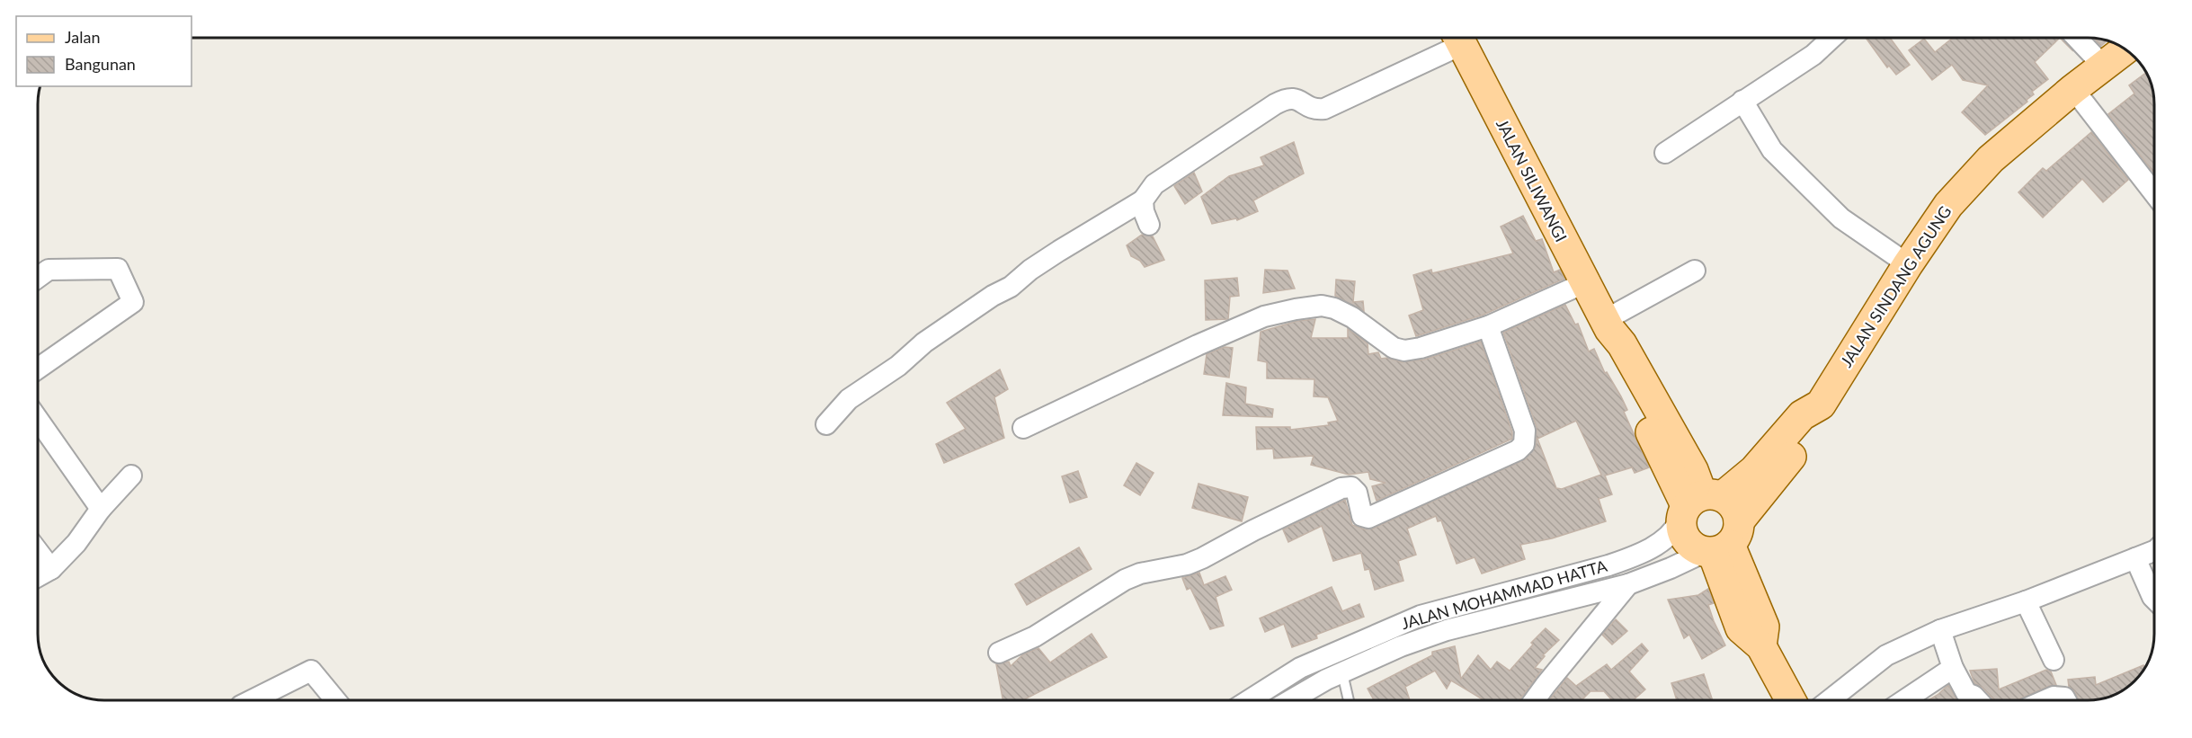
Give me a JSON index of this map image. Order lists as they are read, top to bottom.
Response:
{
  "streets": {
    "main road": ["JALAN SILIWANGI", "JALAN SINDANG AGUNG"],
    "street": ["JALAN MOHAMMAD HATTA"]
  },
  "crossings": [
    ["JALAN SILIWANGI", "JALAN SINDANG AGUNG"],
    ["JALAN SILIWANGI", "JALAN MOHAMMAD HATTA"],
    ["JALAN SINDANG AGUNG", "JALAN MOHAMMAD HATTA"]
  ],
  "legend": ["Jalan", "Bangunan"]
}
